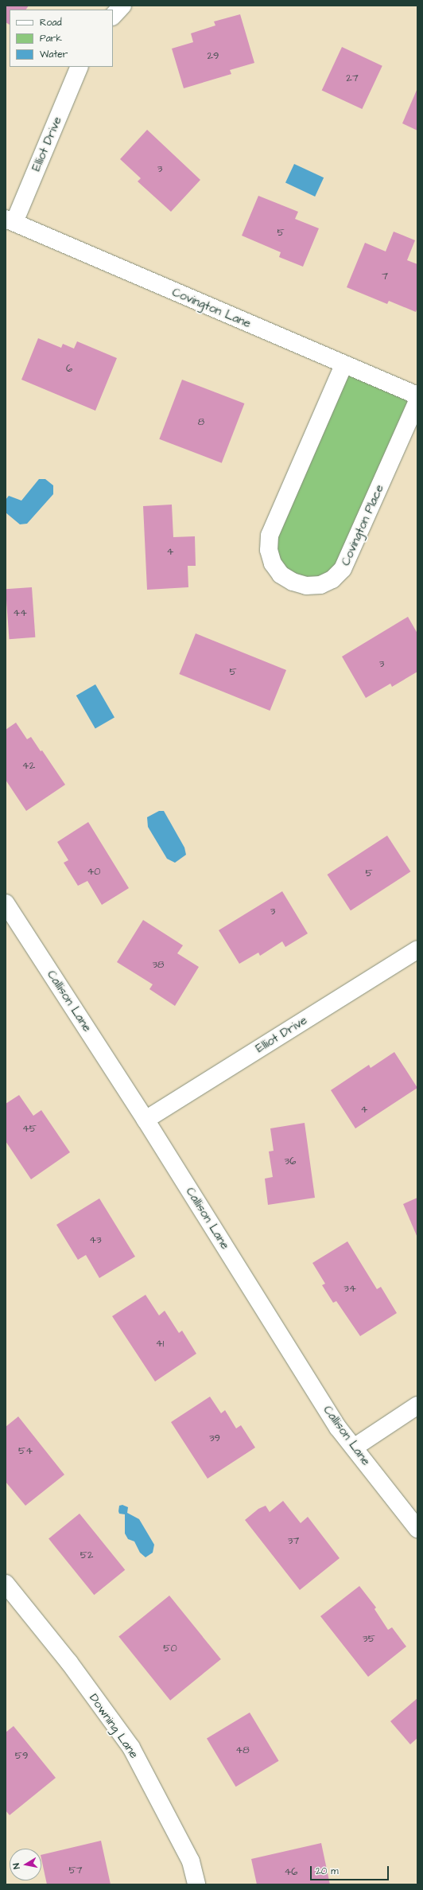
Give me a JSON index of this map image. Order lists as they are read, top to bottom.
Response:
{
  "streets": {
    "street": [
      "Elliot Drive",
      "Covington Lane",
      "Covington Place",
      "Callison Lane",
      "Downing Lane"
    ]
  },
  "crossings": [
    ["Elliot Drive", "Covington Lane"],
    ["Elliot Drive", "Callison Lane"],
    ["Covington Lane", "Covington Place"]
  ],
  "house_numbers": [
    "29",
    "27",
    "3",
    "5",
    "7",
    "6",
    "8",
    "4",
    "44",
    "3",
    "5",
    "42",
    "40",
    "5",
    "3",
    "38",
    "4",
    "45",
    "36",
    "43",
    "34",
    "41",
    "39",
    "54",
    "37",
    "52",
    "35",
    "50",
    "48",
    "59",
    "57",
    "46"
  ],
  "legend": ["Road", "Park", "Water"],
  "scale_bar": "20 m",
  "north": "left"
}
